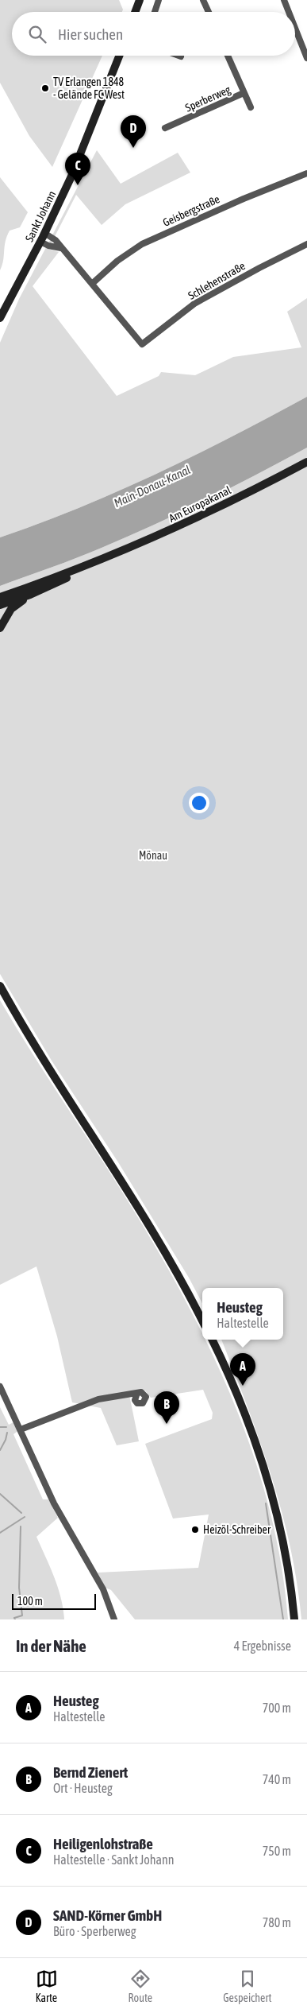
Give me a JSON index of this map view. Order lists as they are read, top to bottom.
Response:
{
  "streets": {
    "main road": ["Sankt Johann", "Am Europakanal"],
    "street": ["Sperberweg", "Geisbergstraße", "Schlehenstraße"]
  },
  "crossings": [
    ["Geisbergstraße", "Schlehenstraße"]
  ],
  "water": ["Main-Donau-Kanal"],
  "parks": ["Mönau"],
  "places": ["TV Erlangen 1848 - Gelände FC West", "Heizöl-Schreiber"],
  "scale_bar": "100 m",
  "page": {
    "search": "Hier suchen",
    "pins": [
      "D",
      "C",
      "A",
      "B"
    ],
    "popup": ["Heusteg", "Haltestelle"],
    "scale": "100 m",
    "heading": ["In der Nähe", "4 Ergebnisse"],
    "list": [
      {
        "mark": "A",
        "name": "Heusteg",
        "note": "Haltestelle",
        "value": "700 m"
      },
      {
        "mark": "B",
        "name": "Bernd Zienert",
        "note": "Ort · Heusteg",
        "value": "740 m"
      },
      {
        "mark": "C",
        "name": "Heiligenlohstraße",
        "note": "Haltestelle · Sankt Johann",
        "value": "750 m"
      },
      {
        "mark": "D",
        "name": "SAND-Körner GmbH",
        "note": "Büro · Sperberweg",
        "value": "780 m"
      }
    ],
    "nav": ["Karte", "Route", "Gespeichert"]
  }
}
